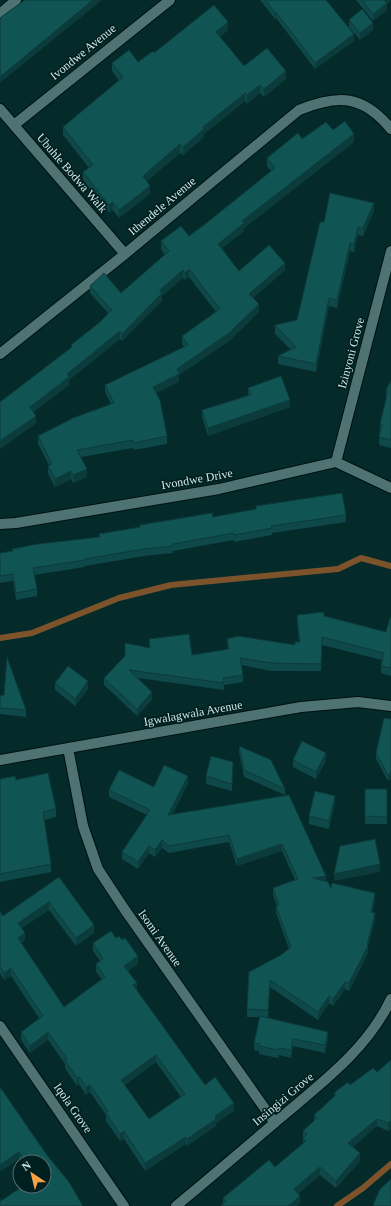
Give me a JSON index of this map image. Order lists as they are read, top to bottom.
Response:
{
  "streets": {
    "street": [
      "Ivondwe Avenue",
      "Ubuhle Bodwa Walk",
      "Ithendele Avenue",
      "Izinyoni Grove",
      "Ivondwe Drive",
      "Igwalagwala Avenue",
      "Isomi Avenue",
      "Insingizi Grove",
      "Iqola Grove"
    ]
  },
  "crossings": [
    ["Ivondwe Avenue", "Ubuhle Bodwa Walk"],
    ["Ubuhle Bodwa Walk", "Ithendele Avenue"],
    ["Izinyoni Grove", "Ivondwe Drive"],
    ["Igwalagwala Avenue", "Isomi Avenue"],
    ["Isomi Avenue", "Insingizi Grove"]
  ],
  "north": "top left"
}
